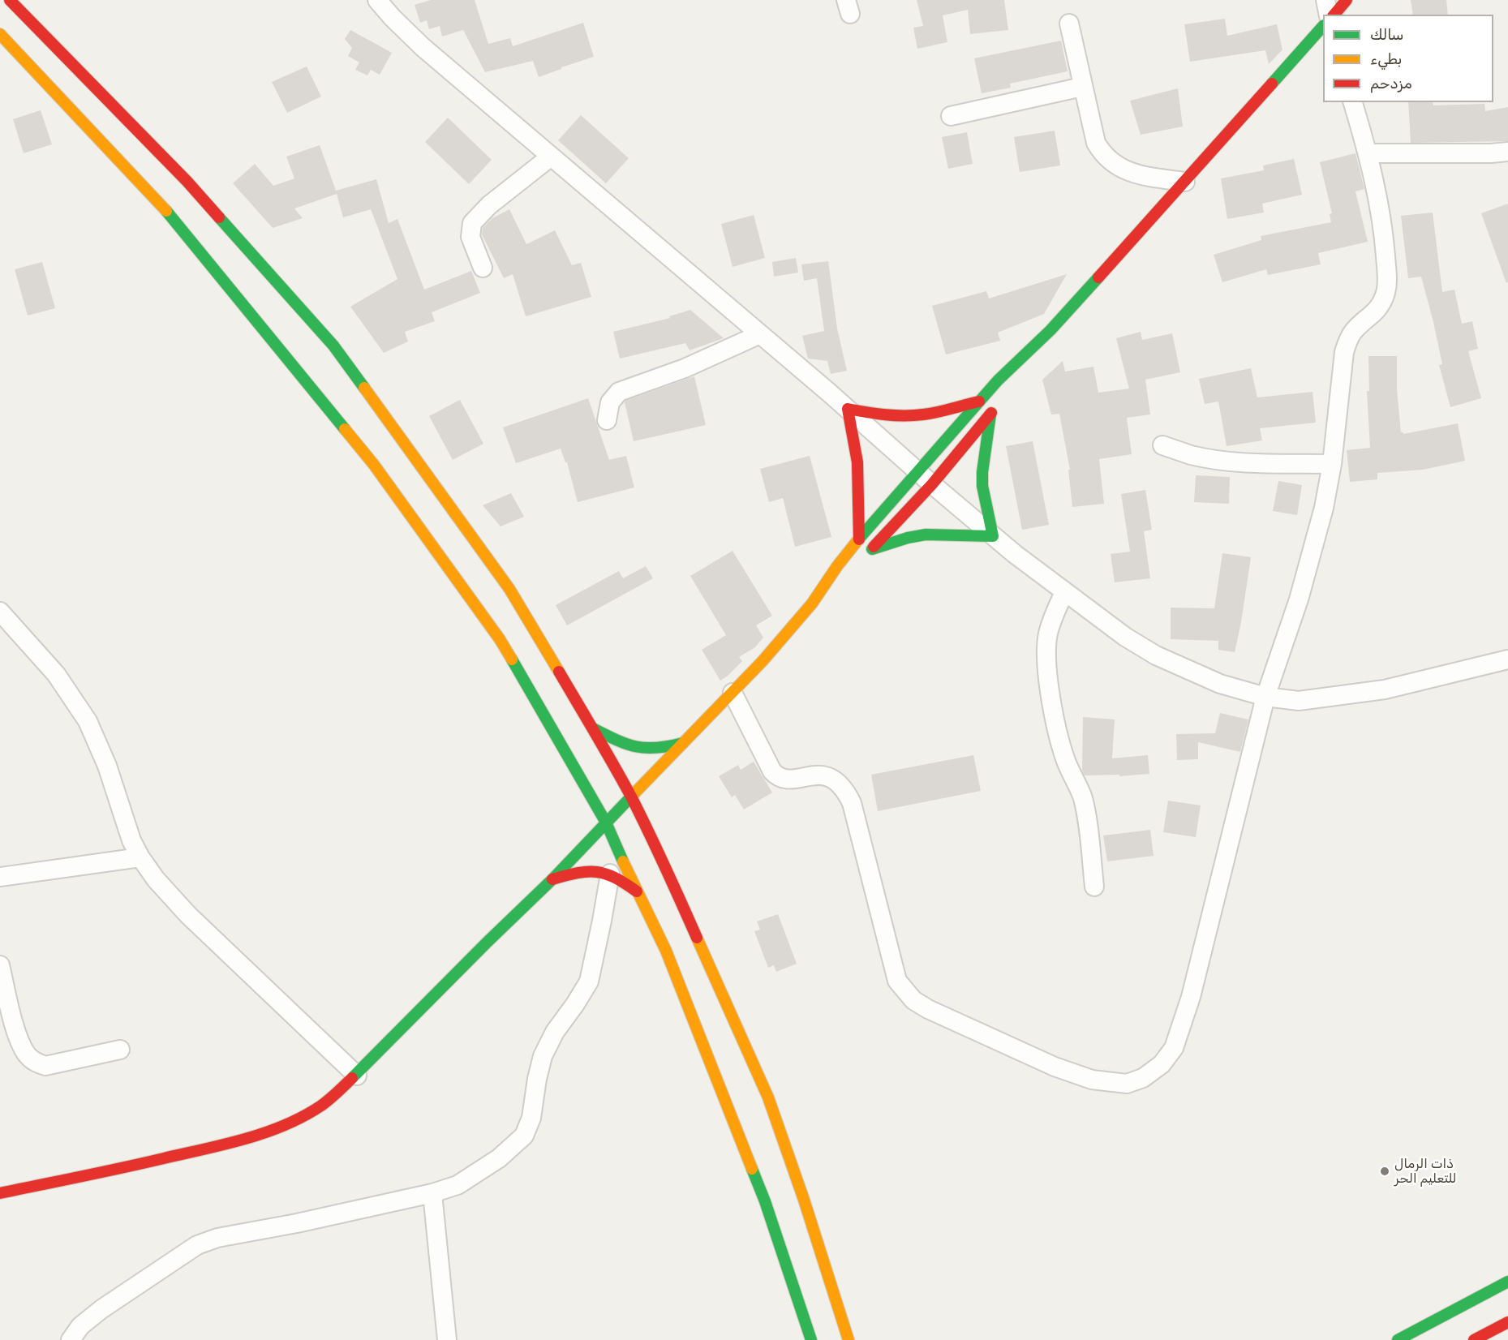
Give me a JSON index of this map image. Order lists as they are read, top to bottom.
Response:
{
  "places": ["ذات الرمال للتعليم الحر"],
  "legend": ["سالك", "بطيء", "مزدحم"]
}
